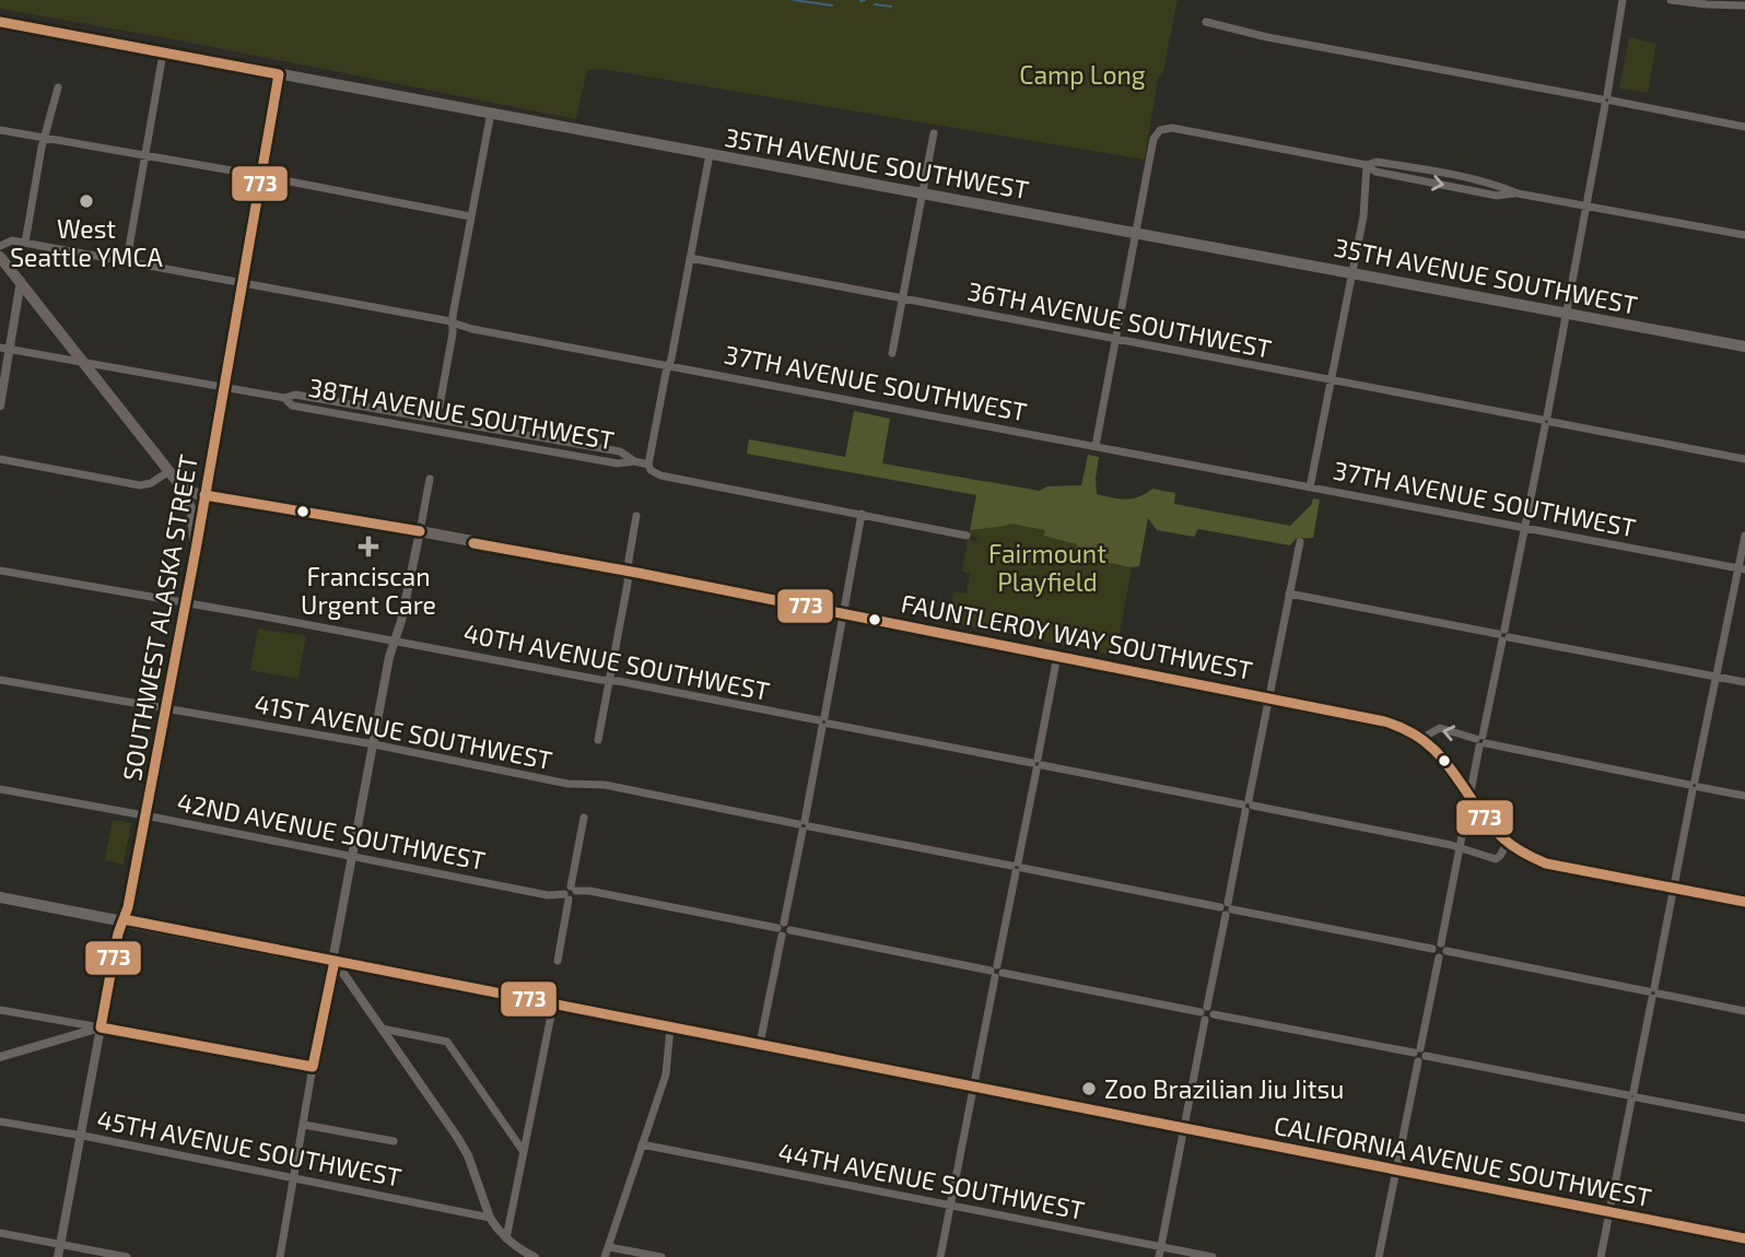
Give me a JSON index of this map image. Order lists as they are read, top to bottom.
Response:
{
  "streets": {
    "main road": [
      "35TH AVENUE SOUTHWEST",
      "SOUTHWEST ALASKA STREET",
      "FAUNTLEROY WAY SOUTHWEST",
      "CALIFORNIA AVENUE SOUTHWEST"
    ],
    "street": [
      "36TH AVENUE SOUTHWEST",
      "37TH AVENUE SOUTHWEST",
      "38TH AVENUE SOUTHWEST",
      "40TH AVENUE SOUTHWEST",
      "41ST AVENUE SOUTHWEST",
      "42ND AVENUE SOUTHWEST",
      "45TH AVENUE SOUTHWEST",
      "44TH AVENUE SOUTHWEST"
    ]
  },
  "crossings": [
    ["35TH AVENUE SOUTHWEST", "SOUTHWEST ALASKA STREET"],
    ["37TH AVENUE SOUTHWEST", "SOUTHWEST ALASKA STREET"],
    ["38TH AVENUE SOUTHWEST", "SOUTHWEST ALASKA STREET"],
    ["38TH AVENUE SOUTHWEST", "FAUNTLEROY WAY SOUTHWEST"],
    ["SOUTHWEST ALASKA STREET", "FAUNTLEROY WAY SOUTHWEST"],
    ["SOUTHWEST ALASKA STREET", "40TH AVENUE SOUTHWEST"],
    ["SOUTHWEST ALASKA STREET", "41ST AVENUE SOUTHWEST"],
    ["SOUTHWEST ALASKA STREET", "42ND AVENUE SOUTHWEST"],
    ["SOUTHWEST ALASKA STREET", "45TH AVENUE SOUTHWEST"],
    ["SOUTHWEST ALASKA STREET", "CALIFORNIA AVENUE SOUTHWEST"],
    ["FAUNTLEROY WAY SOUTHWEST", "40TH AVENUE SOUTHWEST"]
  ],
  "parks": ["Camp Long", "Fairmount Playfield"],
  "places": {
    "other": ["West Seattle YMCA", "Zoo Brazilian Jiu Jitsu"],
    "health": ["Franciscan Urgent Care"]
  },
  "lines": ["transit line 773"]
}
